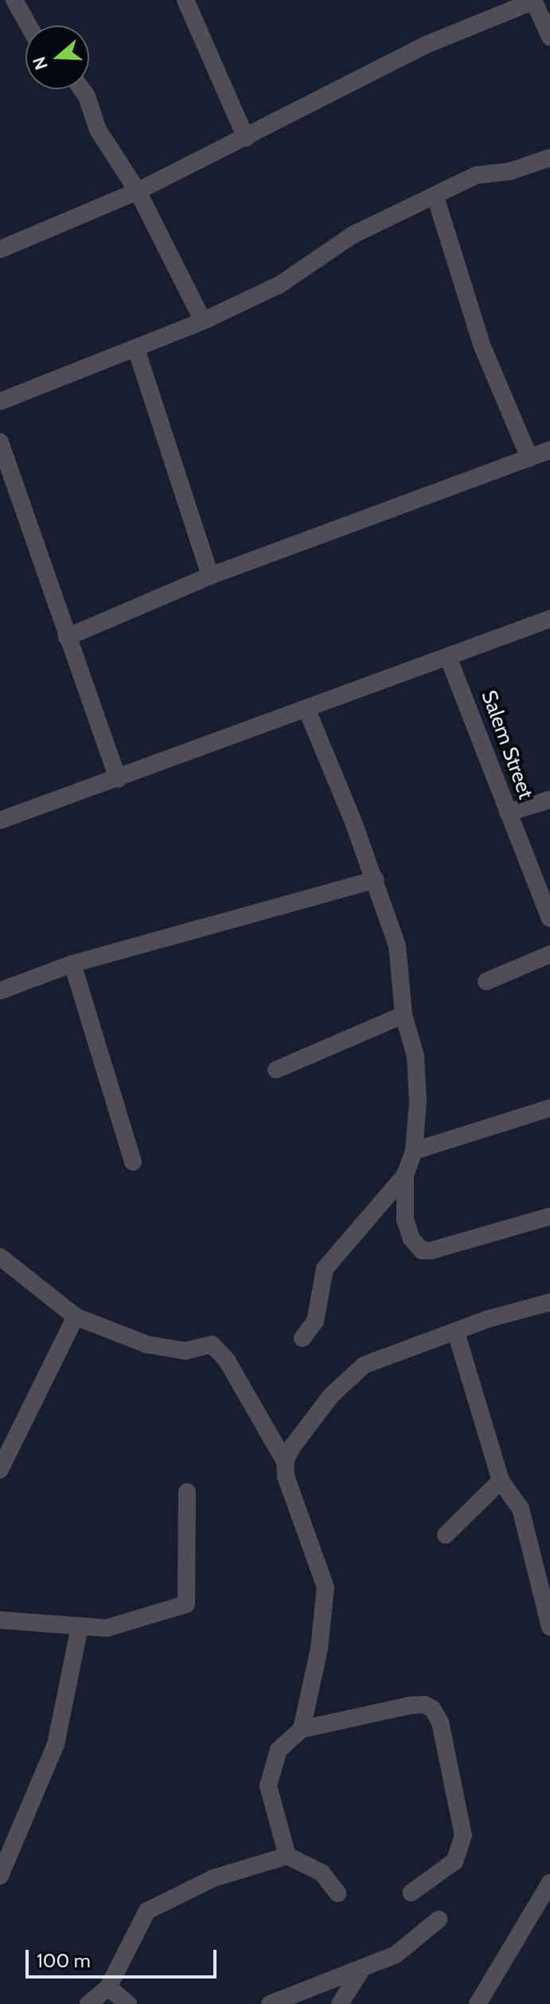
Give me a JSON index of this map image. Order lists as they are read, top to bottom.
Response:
{
  "streets": {
    "street": ["Salem Street"]
  },
  "scale_bar": "100 m",
  "north": "left"
}
